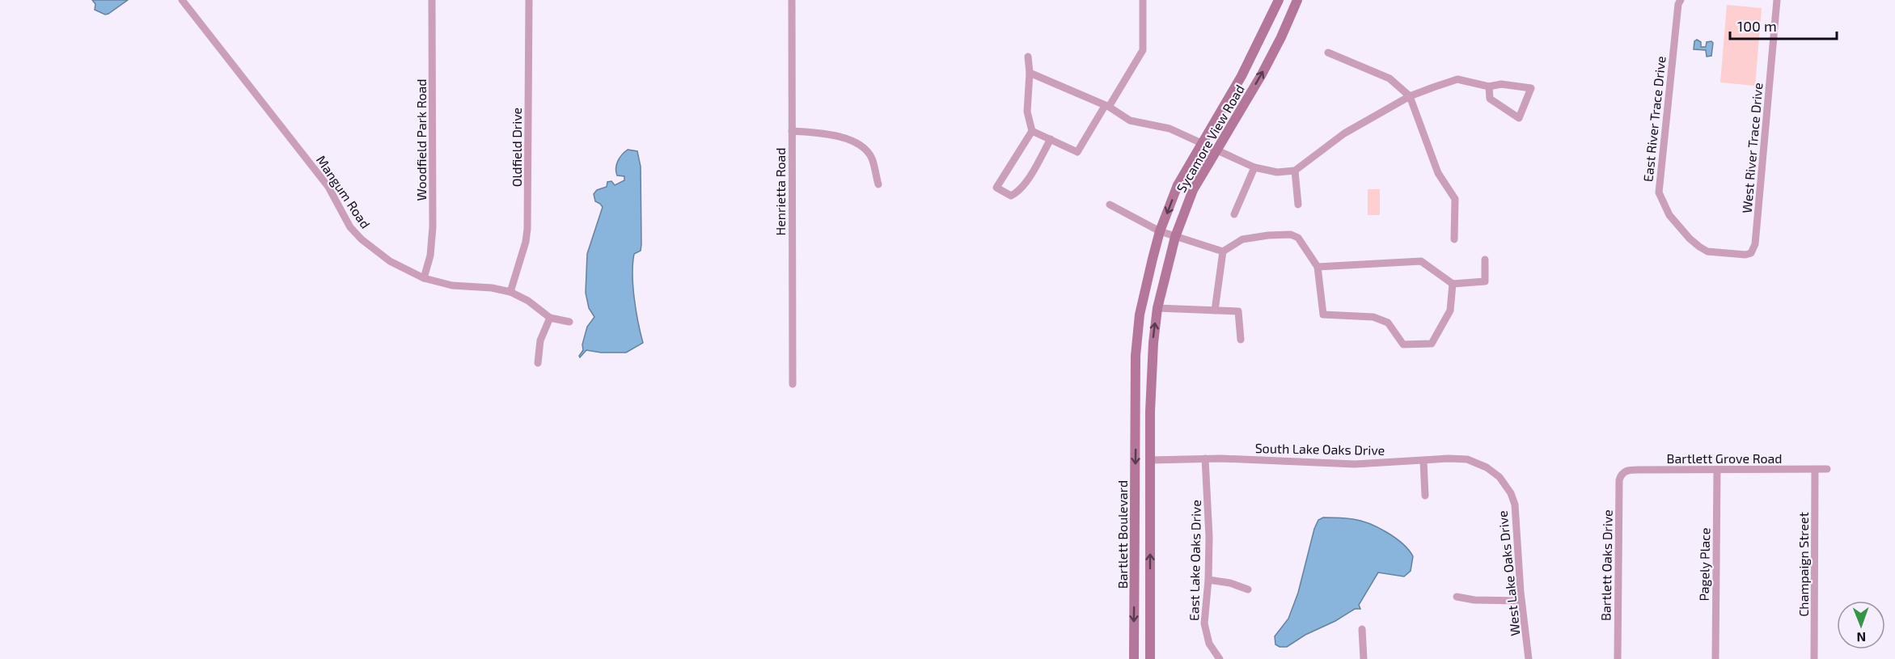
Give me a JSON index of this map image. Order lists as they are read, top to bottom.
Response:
{
  "streets": {
    "main road": ["Sycamore View Road", "Bartlett Boulevard"],
    "street": [
      "East River Trace Drive",
      "Woodfield Park Road",
      "Oldfield Drive",
      "West River Trace Drive",
      "Mangum Road",
      "Henrietta Road",
      "South Lake Oaks Drive",
      "Bartlett Grove Road",
      "East Lake Oaks Drive",
      "Pagely Place",
      "Champaign Street",
      "Bartlett Oaks Drive",
      "West Lake Oaks Drive"
    ]
  },
  "crossings": [
    ["East River Trace Drive", "West River Trace Drive"],
    ["Sycamore View Road", "South Lake Oaks Drive"],
    ["Sycamore View Road", "Bartlett Boulevard"],
    ["Woodfield Park Road", "Mangum Road"],
    ["Oldfield Drive", "Mangum Road"],
    ["South Lake Oaks Drive", "East Lake Oaks Drive"],
    ["South Lake Oaks Drive", "West Lake Oaks Drive"],
    ["Bartlett Grove Road", "Pagely Place"],
    ["Bartlett Grove Road", "Champaign Street"],
    ["Bartlett Grove Road", "Bartlett Oaks Drive"]
  ],
  "scale_bar": "100 m",
  "north": "bottom"
}
